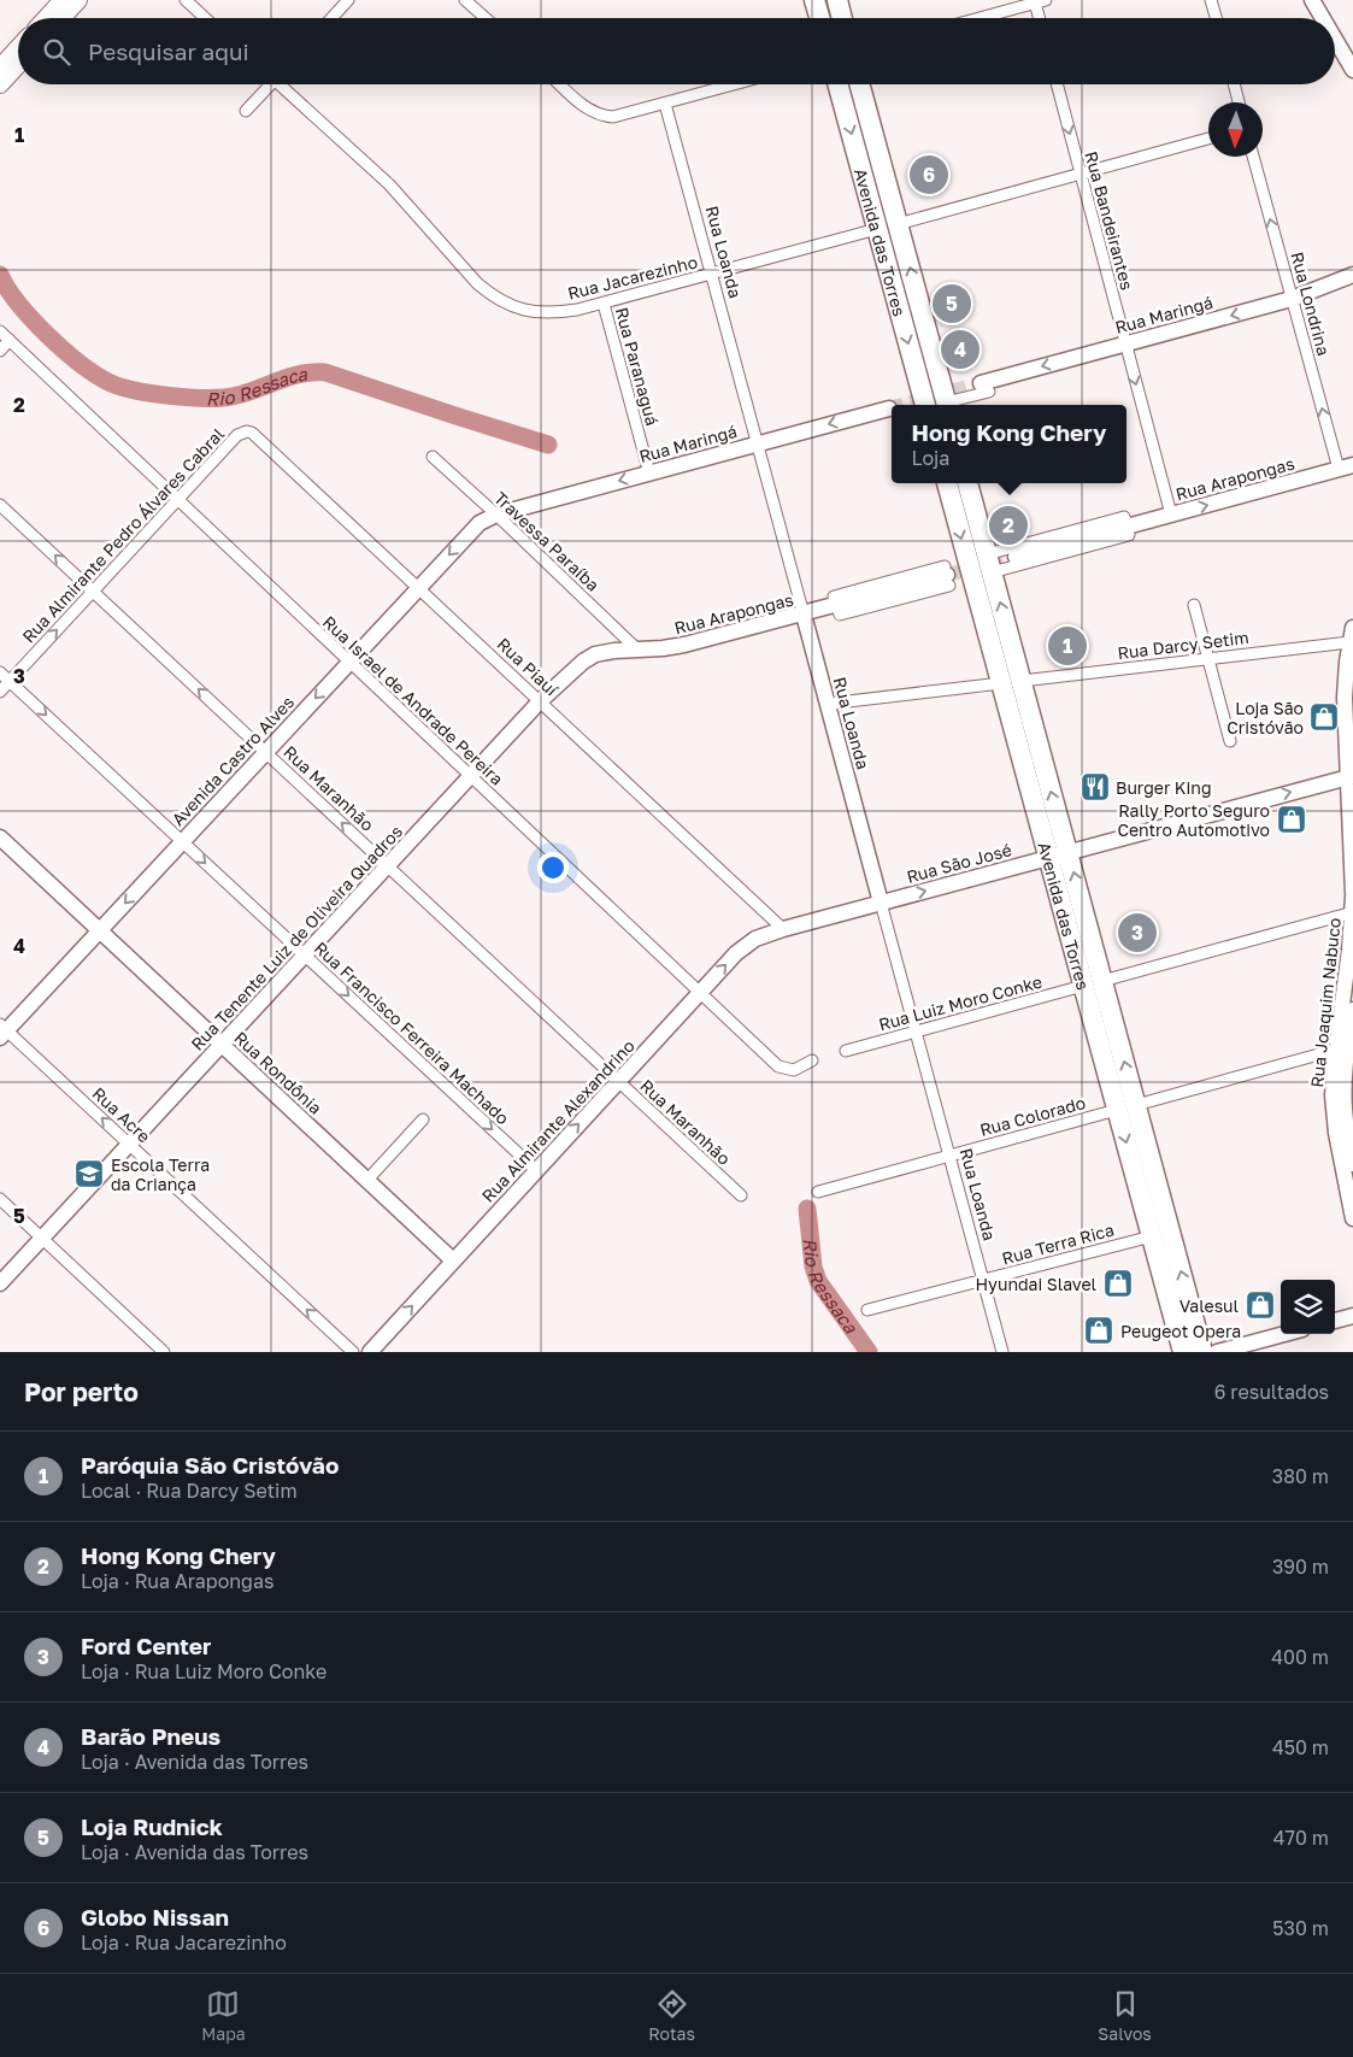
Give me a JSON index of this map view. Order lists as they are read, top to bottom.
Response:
{
  "streets": {
    "highway": ["Avenida das Torres"],
    "main road": [
      "Rua Loanda",
      "Rua Maringá",
      "Rua Arapongas",
      "Avenida Castro Alves",
      "Rua São José",
      "Rua Tenente Luiz de Oliveira Quadros",
      "Rua Joaquim Nabuco",
      "Rua Rondônia",
      "Rua Almirante Alexandrino"
    ],
    "street": [
      "Rua Bandeirantes",
      "Rua Jacarezinho",
      "Rua Londrina",
      "Rua Paranaguá",
      "Rua Almirante Pedro Álvares Cabral",
      "Travessa Paraíba",
      "Rua Darcy Setim",
      "Rua Piauí",
      "Rua Israel de Andrade Pereira",
      "Rua Maranhão",
      "Rua Luiz Moro Conke",
      "Rua Francisco Ferreira Machado",
      "Rua Acre",
      "Rua Colorado",
      "Rua Terra Rica"
    ]
  },
  "crossings": [
    ["Rua Bandeirantes", "Rua Maringá"],
    ["Rua Bandeirantes", "Rua Arapongas"],
    ["Avenida das Torres", "Rua Jacarezinho"],
    ["Avenida das Torres", "Rua Arapongas"],
    ["Avenida das Torres", "Rua Darcy Setim"],
    ["Avenida das Torres", "Rua São José"],
    ["Avenida das Torres", "Rua Luiz Moro Conke"],
    ["Avenida das Torres", "Rua Colorado"],
    ["Avenida das Torres", "Rua Terra Rica"],
    ["Rua Loanda", "Rua Jacarezinho"],
    ["Rua Loanda", "Rua Maringá"],
    ["Rua Loanda", "Rua Arapongas"],
    ["Rua Loanda", "Rua São José"],
    ["Rua Loanda", "Rua Luiz Moro Conke"],
    ["Rua Loanda", "Rua Colorado"],
    ["Rua Loanda", "Rua Terra Rica"],
    ["Rua Jacarezinho", "Rua Paranaguá"],
    ["Rua Londrina", "Rua Maringá"],
    ["Rua Londrina", "Rua Arapongas"],
    ["Rua Maringá", "Rua Paranaguá"],
    ["Rua Maringá", "Travessa Paraíba"],
    ["Rua Maringá", "Avenida Castro Alves"],
    ["Rua Arapongas", "Travessa Paraíba"],
    ["Rua Arapongas", "Rua Tenente Luiz de Oliveira Quadros"],
    ["Rua Almirante Pedro Álvares Cabral", "Rua Piauí"],
    ["Rua Almirante Pedro Álvares Cabral", "Rua Israel de Andrade Pereira"],
    ["Rua Almirante Pedro Álvares Cabral", "Rua Maranhão"],
    ["Rua Almirante Pedro Álvares Cabral", "Rua Francisco Ferreira Machado"],
    ["Travessa Paraíba", "Avenida Castro Alves"],
    ["Travessa Paraíba", "Rua Tenente Luiz de Oliveira Quadros"],
    ["Rua Darcy Setim", "Rua Joaquim Nabuco"],
    ["Rua Piauí", "Avenida Castro Alves"],
    ["Rua Piauí", "Rua São José"],
    ["Rua Piauí", "Rua Tenente Luiz de Oliveira Quadros"],
    ["Rua Piauí", "Rua Almirante Alexandrino"],
    ["Rua Israel de Andrade Pereira", "Avenida Castro Alves"],
    ["Rua Israel de Andrade Pereira", "Rua Tenente Luiz de Oliveira Quadros"],
    ["Rua Israel de Andrade Pereira", "Rua Almirante Alexandrino"],
    ["Avenida Castro Alves", "Rua Maranhão"],
    ["Avenida Castro Alves", "Rua Francisco Ferreira Machado"],
    ["Avenida Castro Alves", "Rua Rondônia"],
    ["Avenida Castro Alves", "Rua Acre"],
    ["Rua Maranhão", "Rua Tenente Luiz de Oliveira Quadros"],
    ["Rua Maranhão", "Rua Almirante Alexandrino"],
    ["Rua São José", "Rua Joaquim Nabuco"],
    ["Rua São José", "Rua Almirante Alexandrino"],
    ["Rua Tenente Luiz de Oliveira Quadros", "Rua Francisco Ferreira Machado"],
    ["Rua Tenente Luiz de Oliveira Quadros", "Rua Rondônia"],
    ["Rua Tenente Luiz de Oliveira Quadros", "Rua Acre"],
    ["Rua Luiz Moro Conke", "Rua Joaquim Nabuco"],
    ["Rua Joaquim Nabuco", "Rua Colorado"],
    ["Rua Francisco Ferreira Machado", "Rua Almirante Alexandrino"],
    ["Rua Rondônia", "Rua Almirante Alexandrino"]
  ],
  "one_way": [
    "Rua Bandeirantes",
    "Rua Londrina",
    "Rua Maringá",
    "Avenida Castro Alves",
    "Rua Maranhão",
    "Rua São José",
    "Rua Francisco Ferreira Machado",
    "Rua Acre",
    "Rua Almirante Alexandrino"
  ],
  "water": ["Rio Ressaca"],
  "places": {
    "shop": [
      "Loja São Cristóvão",
      "Rally Porto Seguro Centro Automotivo",
      "Hyundai Slavel",
      "Valesul",
      "Peugeot Opera"
    ],
    "restaurant": ["Burger King"],
    "school or university": ["Escola Terra da Criança"]
  },
  "north": "bottom",
  "page": {
    "search": "Pesquisar aqui",
    "pins": [
      "6",
      "5",
      "4",
      "2",
      "1",
      "3"
    ],
    "popup": ["Hong Kong Chery", "Loja"],
    "heading": ["Por perto", "6 resultados"],
    "list": [
      {
        "mark": "1",
        "name": "Paróquia São Cristóvão",
        "note": "Local · Rua Darcy Setim",
        "value": "380 m"
      },
      {
        "mark": "2",
        "name": "Hong Kong Chery",
        "note": "Loja · Rua Arapongas",
        "value": "390 m"
      },
      {
        "mark": "3",
        "name": "Ford Center",
        "note": "Loja · Rua Luiz Moro Conke",
        "value": "400 m"
      },
      {
        "mark": "4",
        "name": "Barão Pneus",
        "note": "Loja · Avenida das Torres",
        "value": "450 m"
      },
      {
        "mark": "5",
        "name": "Loja Rudnick",
        "note": "Loja · Avenida das Torres",
        "value": "470 m"
      },
      {
        "mark": "6",
        "name": "Globo Nissan",
        "note": "Loja · Rua Jacarezinho",
        "value": "530 m"
      }
    ],
    "nav": ["Mapa", "Rotas", "Salvos"]
  },
  "grid": {
    "rows": [
      "1",
      "2",
      "3",
      "4",
      "5"
    ]
  }
}
